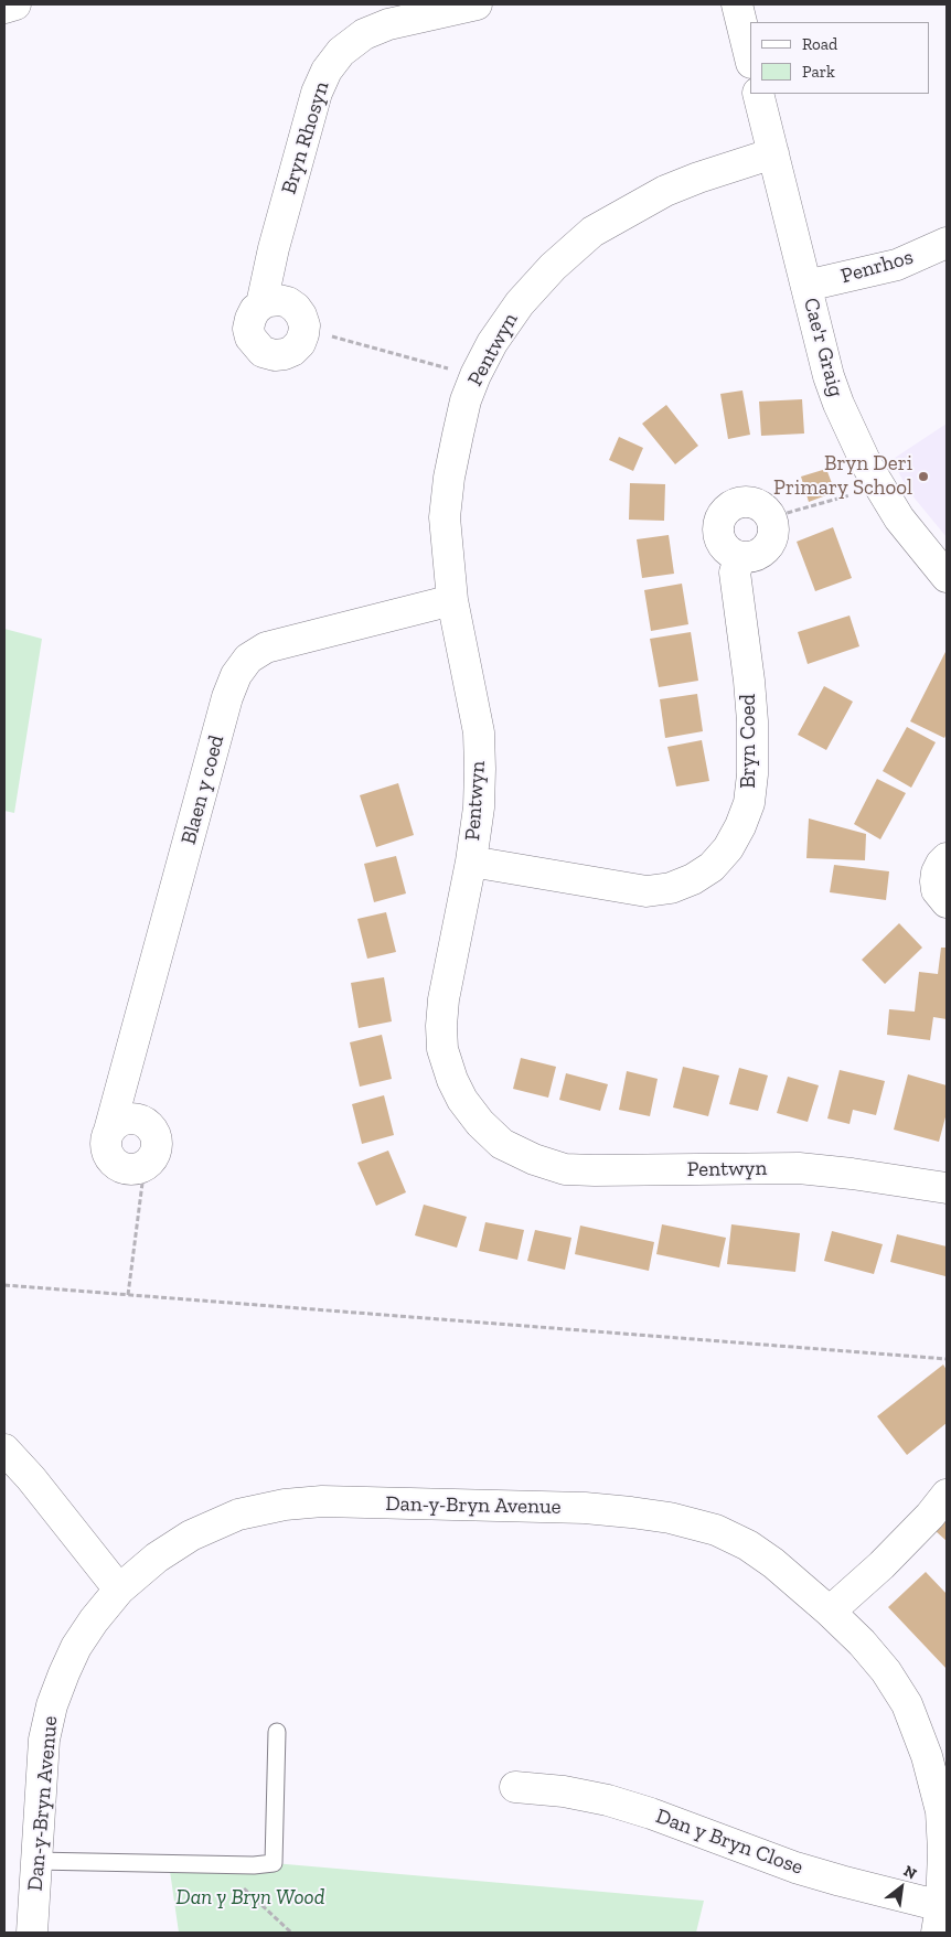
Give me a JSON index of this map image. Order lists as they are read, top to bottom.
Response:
{
  "streets": {
    "street": [
      "Bryn Rhosyn",
      "Penrhos",
      "Cae'r Graig",
      "Pentwyn",
      "Bryn Coed",
      "Blaen y coed",
      "Dan-y-Bryn Avenue",
      "Dan y Bryn Close"
    ]
  },
  "crossings": [
    ["Penrhos", "Cae'r Graig"],
    ["Cae'r Graig", "Pentwyn"],
    ["Pentwyn", "Bryn Coed"],
    ["Pentwyn", "Blaen y coed"],
    ["Dan-y-Bryn Avenue", "Dan y Bryn Close"]
  ],
  "parks": ["Dan y Bryn Wood"],
  "places": ["Bryn Deri Primary School"],
  "legend": ["Road", "Park"],
  "north": "top right"
}
